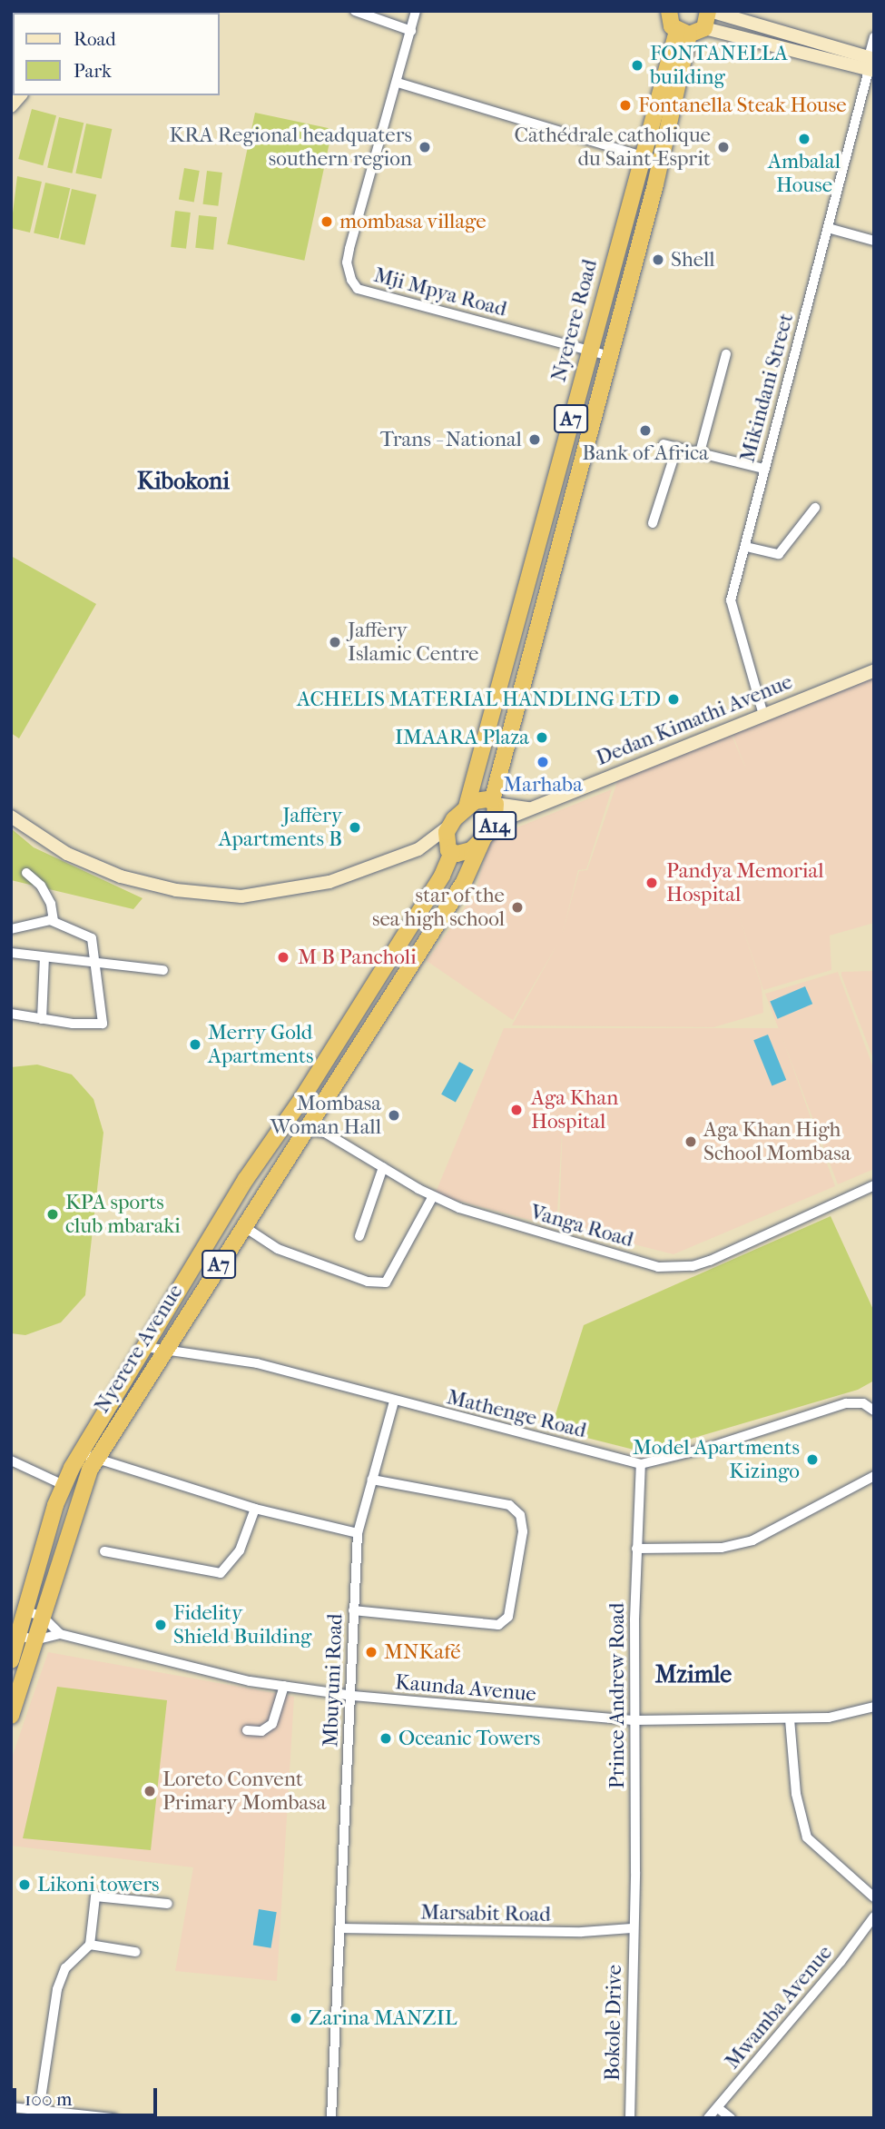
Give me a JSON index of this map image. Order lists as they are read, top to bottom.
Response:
{
  "streets": {
    "highway": [
      "Nyerere Road",
      "A7",
      "A14",
      "Nyerere Avenue"
    ],
    "street": [
      "Mji Mpya Road",
      "Mikindani Street",
      "Dedan Kimathi Avenue",
      "Vanga Road",
      "Mathenge Road",
      "Mbuyuni Road",
      "Kaunda Avenue",
      "Prince Andrew Road",
      "Marsabit Road",
      "Mwamba Avenue",
      "Bokole Drive"
    ]
  },
  "crossings": [
    ["Mji Mpya Road", "Nyerere Road"],
    ["Nyerere Road", "Dedan Kimathi Avenue"],
    ["Nyerere Road", "A14"],
    ["Mikindani Street", "Dedan Kimathi Avenue"],
    ["Dedan Kimathi Avenue", "A14"],
    ["A14", "Nyerere Avenue"],
    ["Vanga Road", "Nyerere Avenue"],
    ["Nyerere Avenue", "Mathenge Road"],
    ["Nyerere Avenue", "Kaunda Avenue"],
    ["Mathenge Road", "Mbuyuni Road"],
    ["Mathenge Road", "Prince Andrew Road"],
    ["Mbuyuni Road", "Kaunda Avenue"],
    ["Mbuyuni Road", "Marsabit Road"],
    ["Kaunda Avenue", "Prince Andrew Road"],
    ["Prince Andrew Road", "Marsabit Road"],
    ["Prince Andrew Road", "Bokole Drive"],
    ["Marsabit Road", "Bokole Drive"]
  ],
  "districts": ["Kibokoni", "Mzimle"],
  "places": [
    "FONTANELLA building",
    "Fontanella Steak House",
    "Ambalal House",
    "KRA Regional headquaters southern region",
    "Cathédrale catholique du Saint-Esprit",
    "mombasa village",
    "Shell",
    "Bank of Africa",
    "Trans - National",
    "Jaffery Islamic Centre",
    "ACHELIS MATERIAL HANDLING LTD",
    "IMAARA Plaza",
    "Marhaba",
    "Jaffery Apartments B",
    "Pandya Memorial Hospital",
    "star of the sea high school",
    "M B Pancholi",
    "Merry Gold Apartments",
    "Aga Khan Hospital",
    "Mombasa Woman Hall",
    "Aga Khan High School Mombasa",
    "KPA sports club mbaraki",
    "Model Apartments Kizingo",
    "Fidelity Shield Building",
    "MNKafé",
    "Oceanic Towers",
    "Loreto Convent Primary Mombasa",
    "Likoni towers",
    "Zarina MANZIL"
  ],
  "legend": ["Road", "Park"],
  "scale_bar": "100 m"
}
